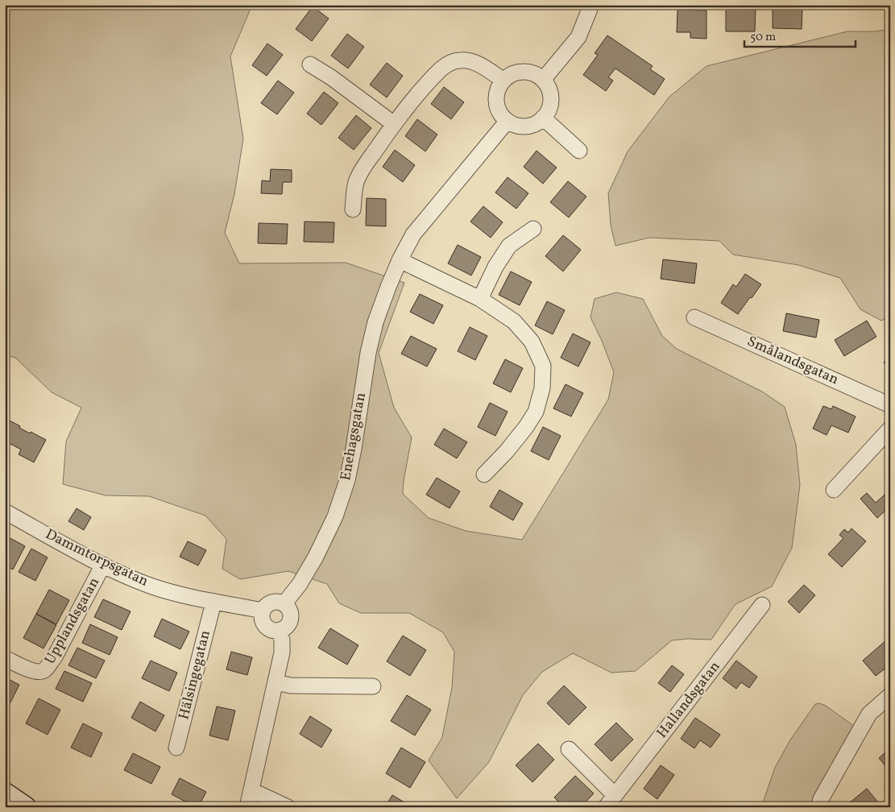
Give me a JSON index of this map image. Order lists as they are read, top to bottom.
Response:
{
  "streets": {
    "street": [
      "Smålandsgatan",
      "Enehagsgatan",
      "Dammtorpsgatan",
      "Upplandsgatan",
      "Hälsingegatan",
      "Hallandsgatan"
    ]
  },
  "crossings": [
    ["Enehagsgatan", "Dammtorpsgatan"],
    ["Dammtorpsgatan", "Upplandsgatan"],
    ["Dammtorpsgatan", "Hälsingegatan"]
  ],
  "scale_bar": "50 m"
}
